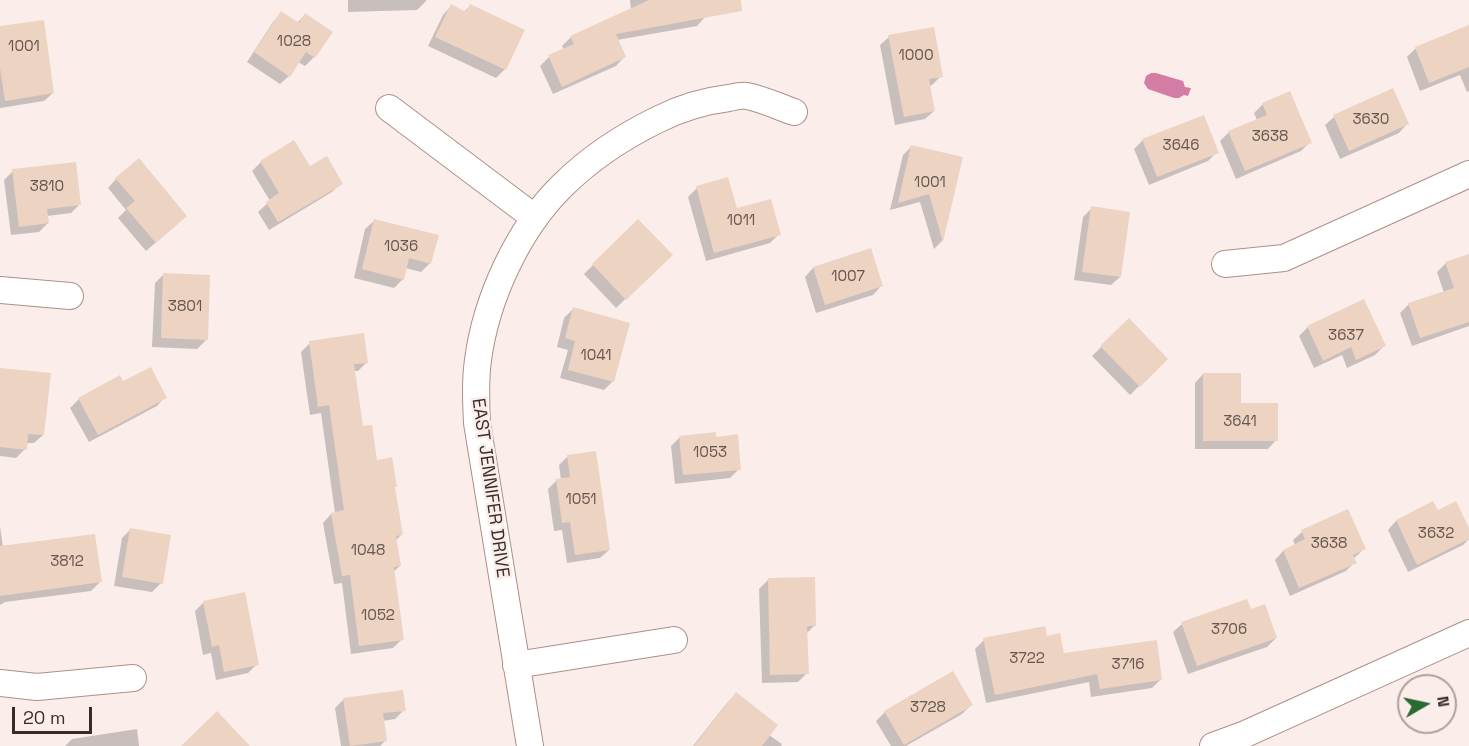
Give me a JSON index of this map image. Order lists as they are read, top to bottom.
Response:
{
  "streets": {
    "street": ["EAST JENNIFER DRIVE"]
  },
  "house_numbers": [
    "1028",
    "1001",
    "1000",
    "3630",
    "3638",
    "3646",
    "1001",
    "3810",
    "1011",
    "1036",
    "1007",
    "3801",
    "3637",
    "1041",
    "3641",
    "1053",
    "1051",
    "3632",
    "3638",
    "1048",
    "3812",
    "1052",
    "3706",
    "3722",
    "3716",
    "3728"
  ],
  "scale_bar": "20 m",
  "north": "right"
}
